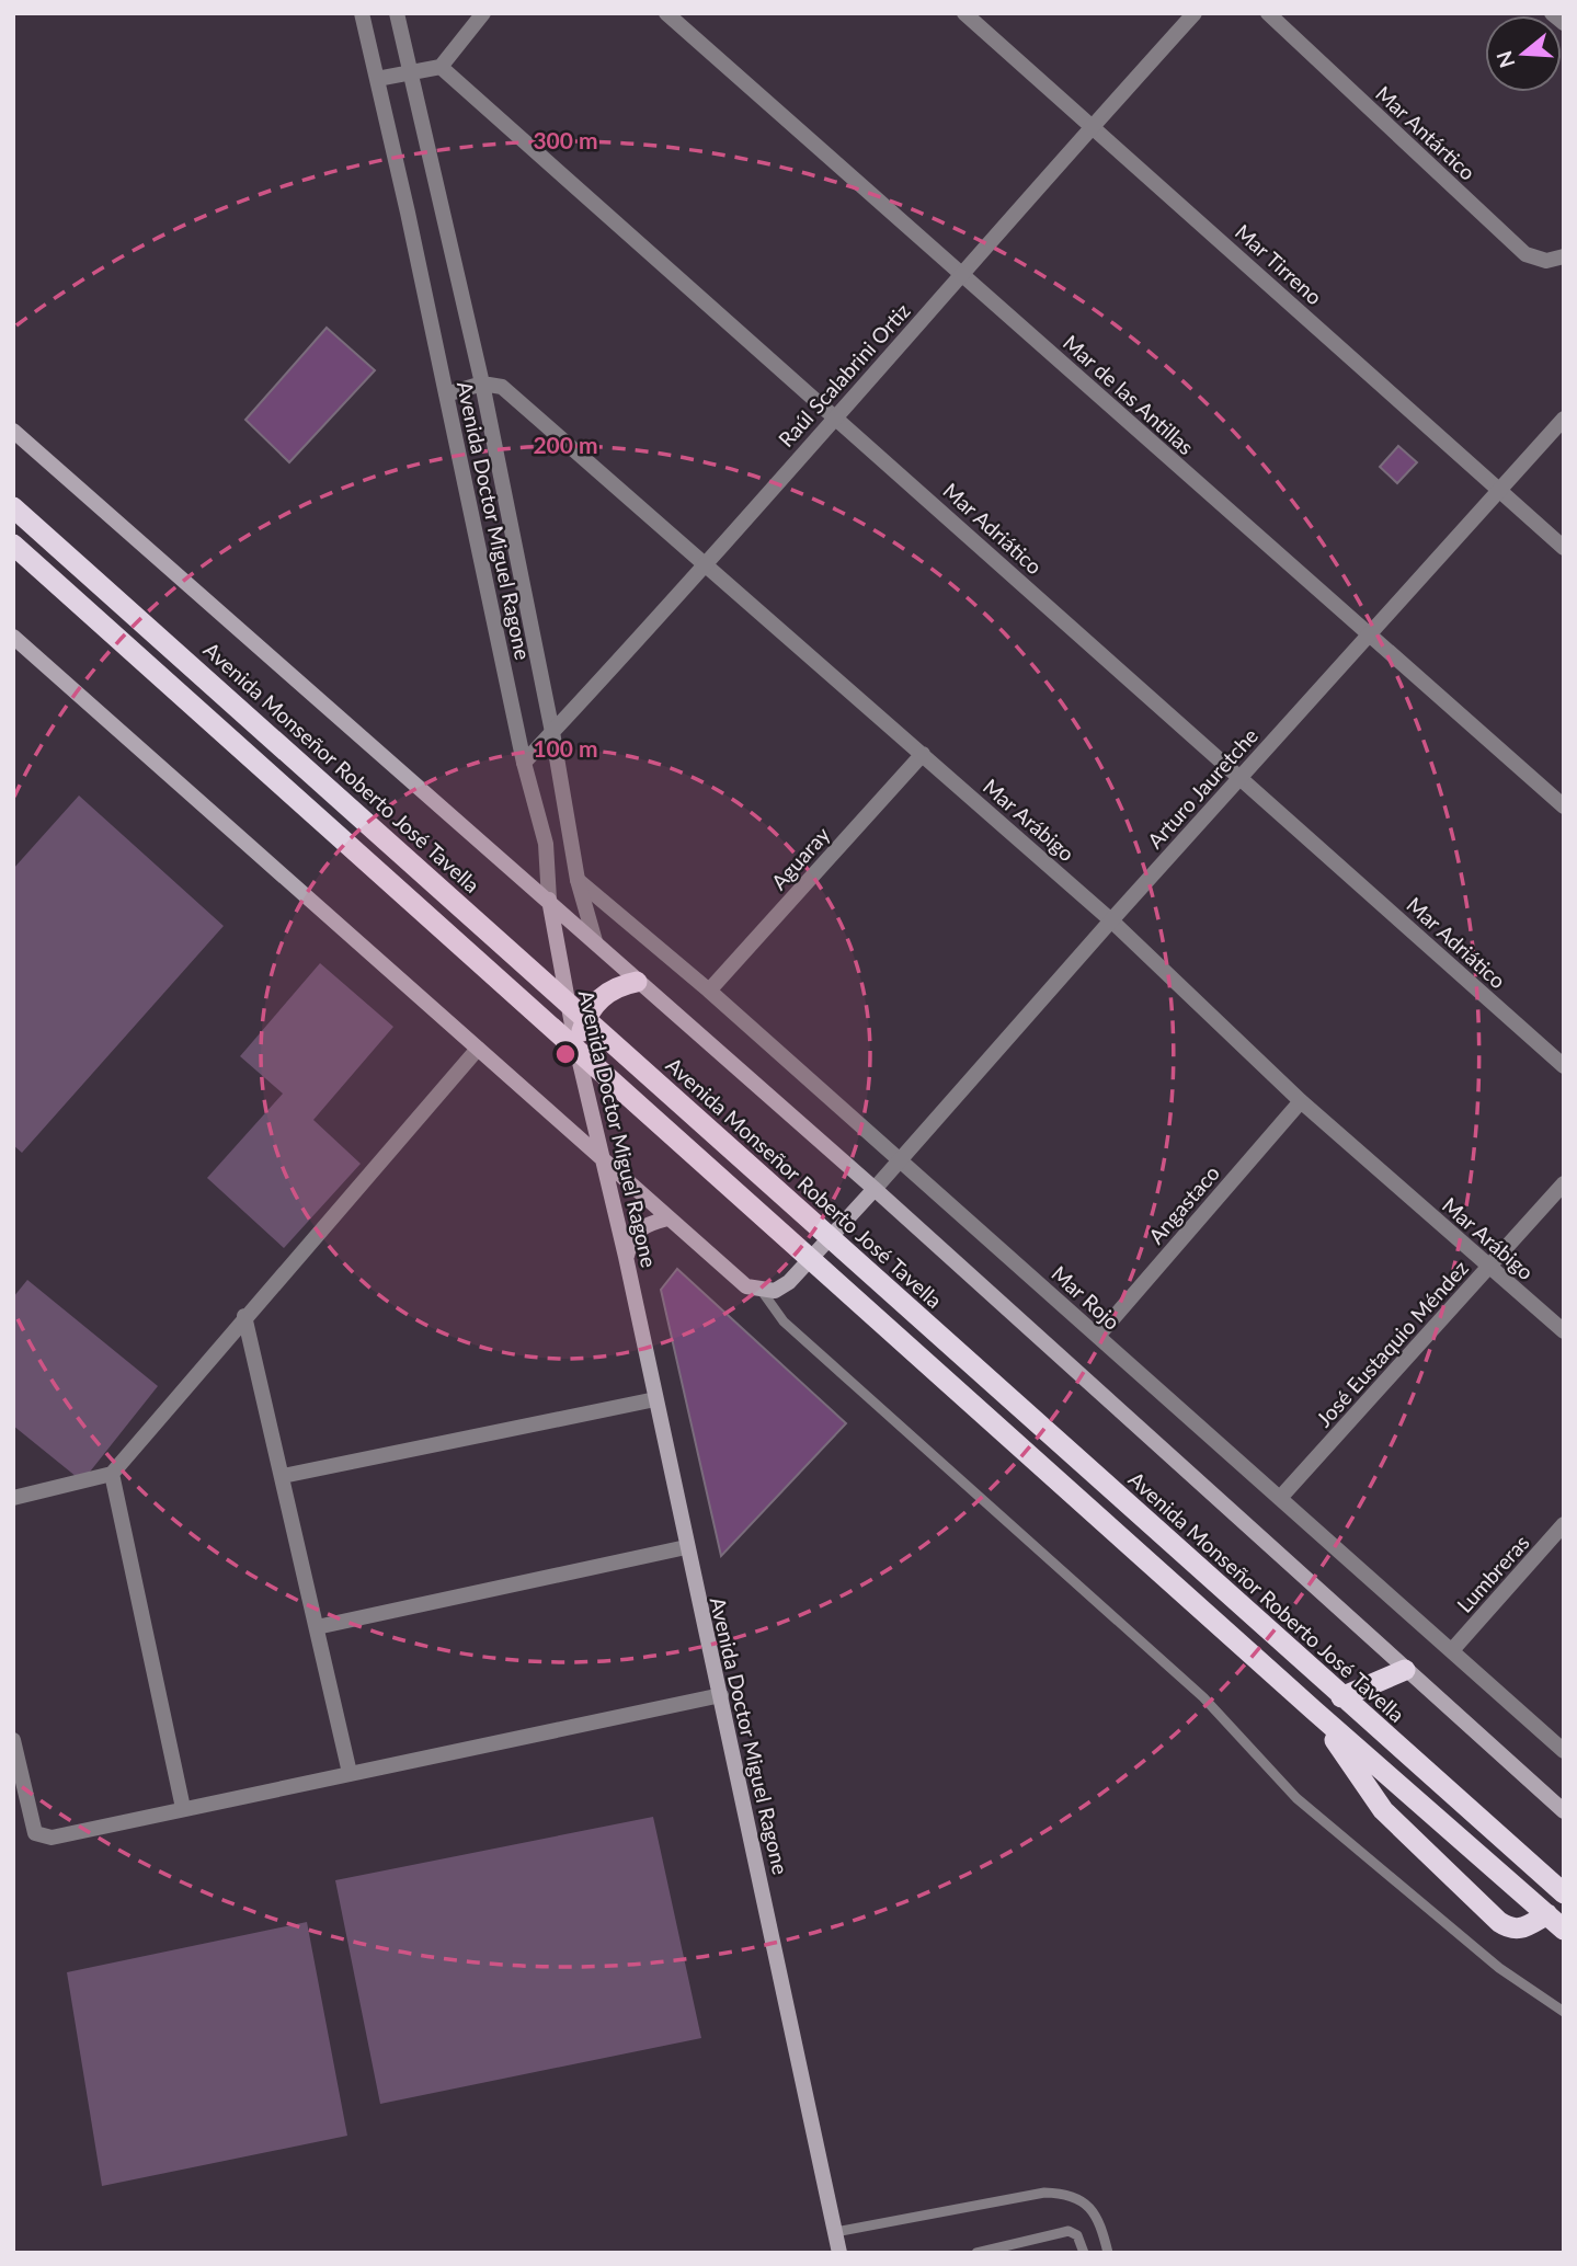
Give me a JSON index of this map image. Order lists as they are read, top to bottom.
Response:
{
  "streets": {
    "highway": ["Avenida Monseñor Roberto José Tavella"],
    "main road": ["Avenida Doctor Miguel Ragone"],
    "street": [
      "Mar Antártico",
      "Mar Tirreno",
      "Raúl Scalabrini Ortiz",
      "Mar de las Antillas",
      "Mar Adriático",
      "Arturo Jauretche",
      "Mar Arábigo",
      "Aguaray",
      "Angastaco",
      "Mar Rojo",
      "José Eustaquio Méndez",
      "Lumbreras"
    ]
  },
  "crossings": [
    ["Mar Tirreno", "Raúl Scalabrini Ortiz"],
    ["Mar Tirreno", "Arturo Jauretche"],
    ["Raúl Scalabrini Ortiz", "Mar de las Antillas"],
    ["Raúl Scalabrini Ortiz", "Avenida Doctor Miguel Ragone"],
    ["Raúl Scalabrini Ortiz", "Mar Adriático"],
    ["Raúl Scalabrini Ortiz", "Mar Arábigo"],
    ["Mar de las Antillas", "Arturo Jauretche"],
    ["Avenida Doctor Miguel Ragone", "Avenida Monseñor Roberto José Tavella"],
    ["Avenida Doctor Miguel Ragone", "Mar Arábigo"],
    ["Avenida Doctor Miguel Ragone", "Mar Rojo"],
    ["Mar Adriático", "Arturo Jauretche"],
    ["Arturo Jauretche", "Mar Arábigo"],
    ["Arturo Jauretche", "Mar Rojo"],
    ["Mar Arábigo", "Aguaray"],
    ["Mar Arábigo", "Angastaco"],
    ["Mar Arábigo", "José Eustaquio Méndez"],
    ["Aguaray", "Mar Rojo"],
    ["Angastaco", "Mar Rojo"],
    ["Mar Rojo", "José Eustaquio Méndez"],
    ["Mar Rojo", "Lumbreras"]
  ],
  "north": "left",
  "rings": ["300 m", "200 m", "100 m"]
}
